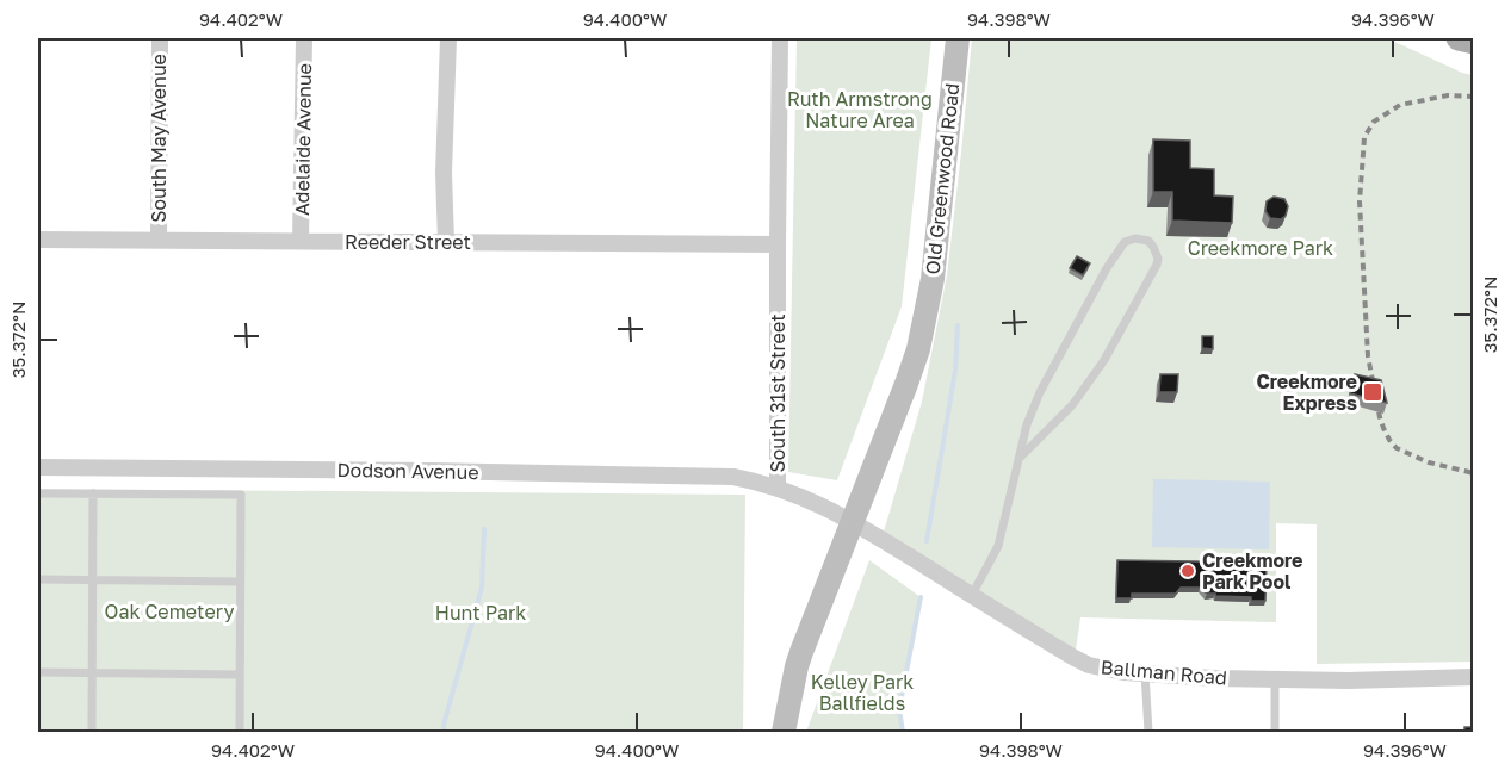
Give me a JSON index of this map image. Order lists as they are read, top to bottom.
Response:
{
  "streets": {
    "main road": ["Old Greenwood Road"],
    "street": [
      "South May Avenue",
      "Adelaide Avenue",
      "Reeder Street",
      "South 31st Street",
      "Dodson Avenue",
      "Ballman Road"
    ]
  },
  "crossings": [
    ["South May Avenue", "Reeder Street"],
    ["Adelaide Avenue", "Reeder Street"],
    ["Old Greenwood Road", "South 31st Street"],
    ["Old Greenwood Road", "Ballman Road"],
    ["Reeder Street", "South 31st Street"],
    ["South 31st Street", "Dodson Avenue"],
    ["South 31st Street", "Ballman Road"]
  ],
  "parks": [
    "Ruth Armstrong Nature Area",
    "Creekmore Park",
    "Oak Cemetery",
    "Hunt Park",
    "Kelley Park Ballfields"
  ],
  "places": {
    "transit": ["Creekmore Express"],
    "other": ["Creekmore Park Pool"]
  },
  "coordinates": [
    "94.402°W",
    "94.400°W",
    "94.398°W",
    "94.396°W",
    "35.372°N"
  ]
}
